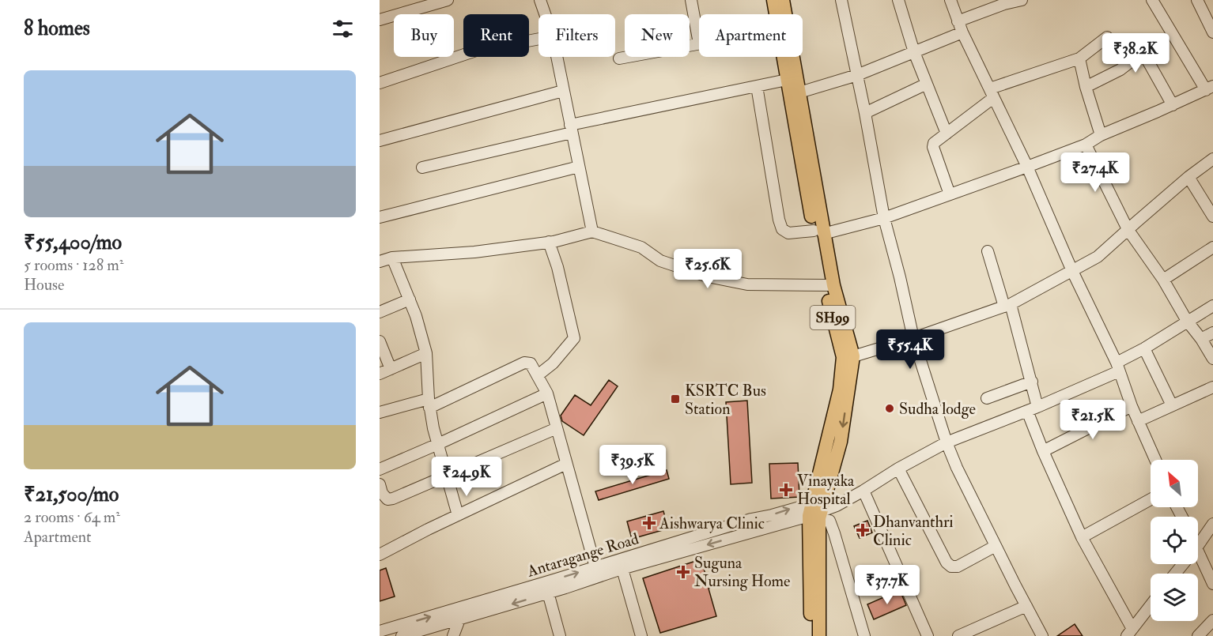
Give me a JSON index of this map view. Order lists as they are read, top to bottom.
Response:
{
  "streets": {
    "main road": ["SH99"],
    "street": ["Antaragange Road"]
  },
  "crossings": [
    ["SH99", "Antaragange Road"]
  ],
  "places": {
    "transit": ["KSRTC Bus Station"],
    "other": ["Sudha lodge"],
    "health": [
      "Vinayaka Hospital",
      "Aishwarya Clinic",
      "Dhanvanthri Clinic",
      "Suguna Nursing Home"
    ]
  },
  "north": "top left",
  "page": {
    "heading": "8 homes",
    "chip": [
      "Buy",
      "Rent",
      "Filters",
      "New",
      "Apartment"
    ],
    "price": [
      "₹38.2K",
      "₹27.4K",
      "₹25.6K",
      "₹55.4K",
      "₹21.5K",
      "₹39.5K",
      "₹24.9K",
      "₹37.7K"
    ],
    "list": [
      {
        "name": "₹55,400/mo",
        "note": "5 rooms · 128 m² · House"
      },
      {
        "name": "₹21,500/mo",
        "note": "2 rooms · 64 m² · Apartment"
      }
    ]
  }
}
